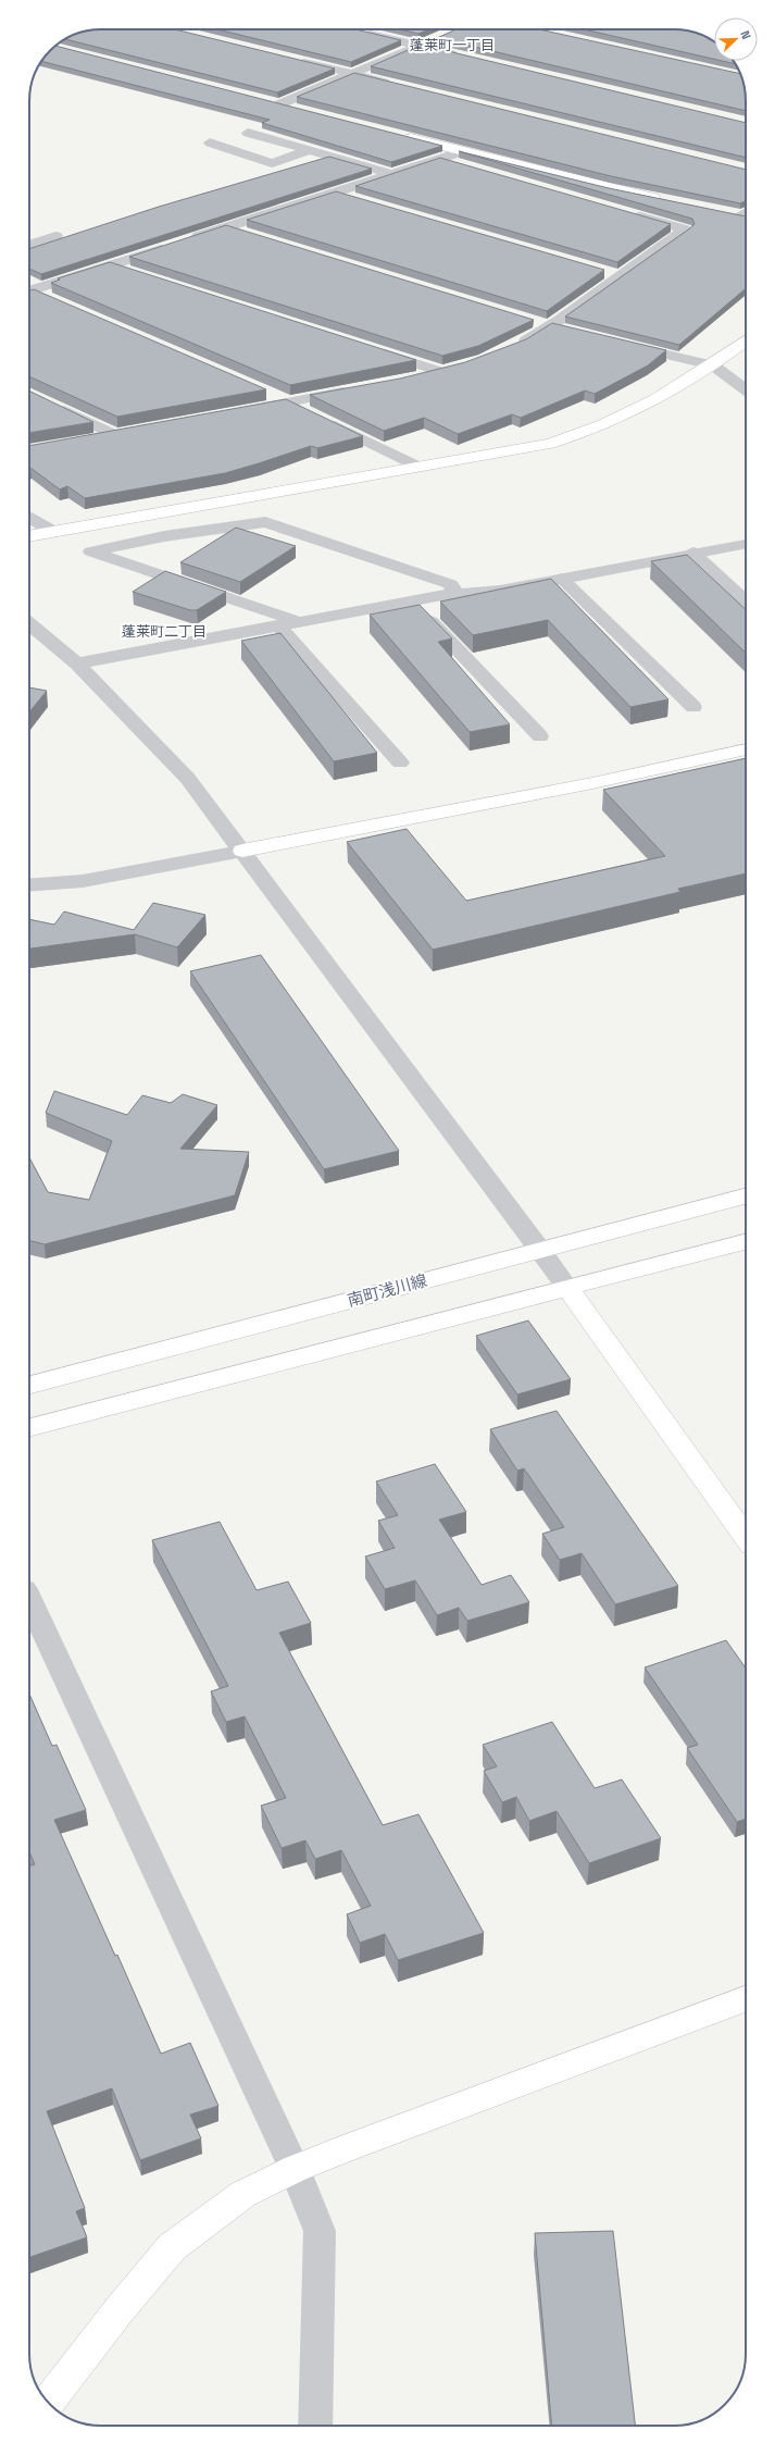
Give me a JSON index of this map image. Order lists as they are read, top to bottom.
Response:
{
  "streets": {
    "street": ["南町浅川線"]
  },
  "districts": ["蓬莱町一丁目", "蓬莱町二丁目"],
  "north": "top right"
}
